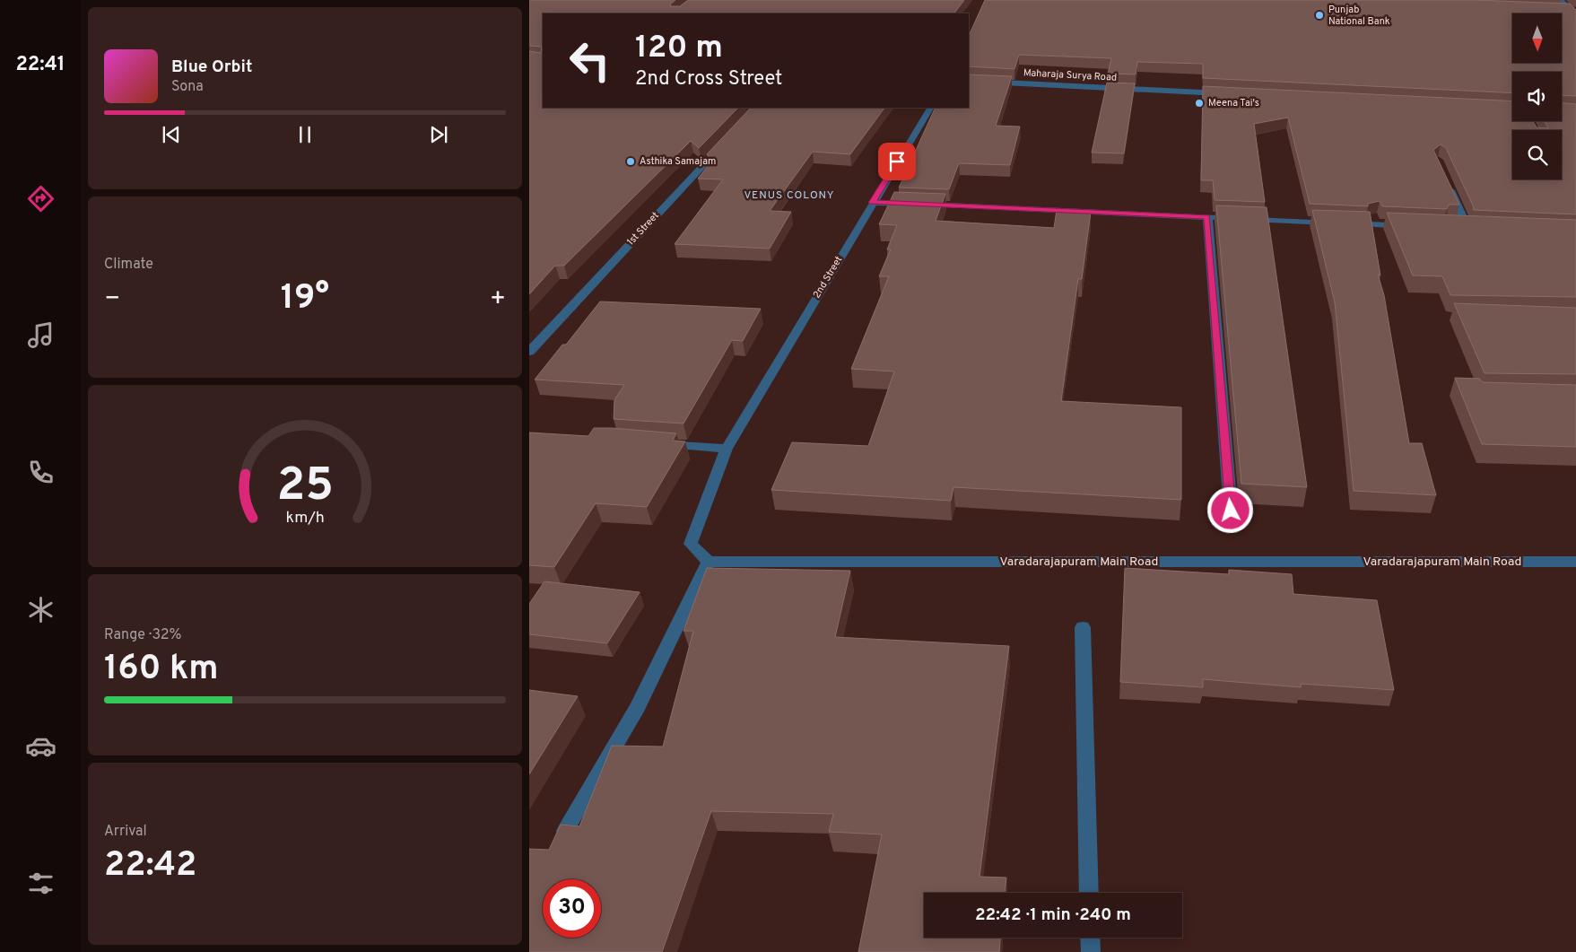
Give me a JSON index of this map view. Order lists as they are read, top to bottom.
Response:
{
  "streets": {
    "street": [
      "Maharaja Surya Road",
      "1st Street",
      "2nd Street",
      "Varadarajapuram Main Road"
    ]
  },
  "districts": ["VENUS COLONY"],
  "places": ["Punjab National Bank", "Meena Tai's", "Asthika Samajam"],
  "north": "bottom",
  "page": {
    "tabs": "22:41",
    "turn": ["120 m", "2nd Cross Street"],
    "song": ["Blue Orbit", "Sona"],
    "tile": [
      "Climate",
      ["Range · 32%", "160 km"],
      ["Arrival", "22:42"]
    ],
    "heat": ["−", "19°", "+"],
    "limit": "30",
    "trip": "22:42 · 1 min · 240 m",
    "gauge": ["25", "km/h"]
  }
}
